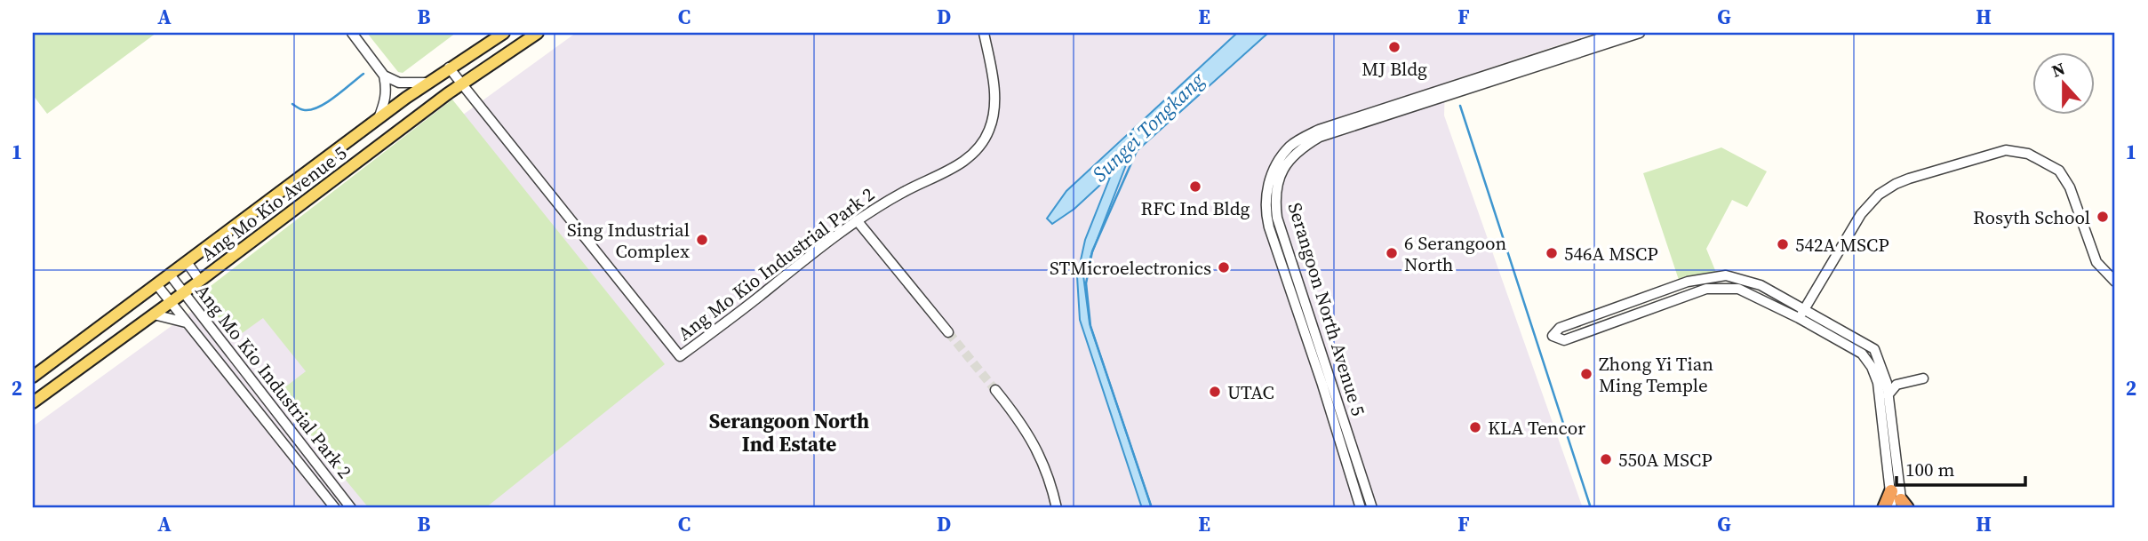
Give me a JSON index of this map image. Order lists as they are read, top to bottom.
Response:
{
  "streets": {
    "main road": ["Ang Mo Kio Avenue 5"],
    "street": ["Ang Mo Kio Industrial Park 2", "Serangoon North Avenue 5"]
  },
  "crossings": [
    ["Ang Mo Kio Avenue 5", "Ang Mo Kio Industrial Park 2"]
  ],
  "districts": ["Serangoon North Ind Estate"],
  "water": ["Sungei Tongkang"],
  "places": [
    "MJ Bldg",
    "RFC Ind Bldg",
    "Rosyth School",
    "Sing Industrial Complex",
    "542A MSCP",
    "6 Serangoon North",
    "546A MSCP",
    "STMicroelectronics",
    "Zhong Yi Tian Ming Temple",
    "UTAC",
    "KLA Tencor",
    "550A MSCP"
  ],
  "scale_bar": "100 m",
  "north": "top",
  "grid": {
    "columns": [
      "A",
      "B",
      "C",
      "D",
      "E",
      "F",
      "G",
      "H"
    ],
    "rows": ["1", "2"]
  }
}
